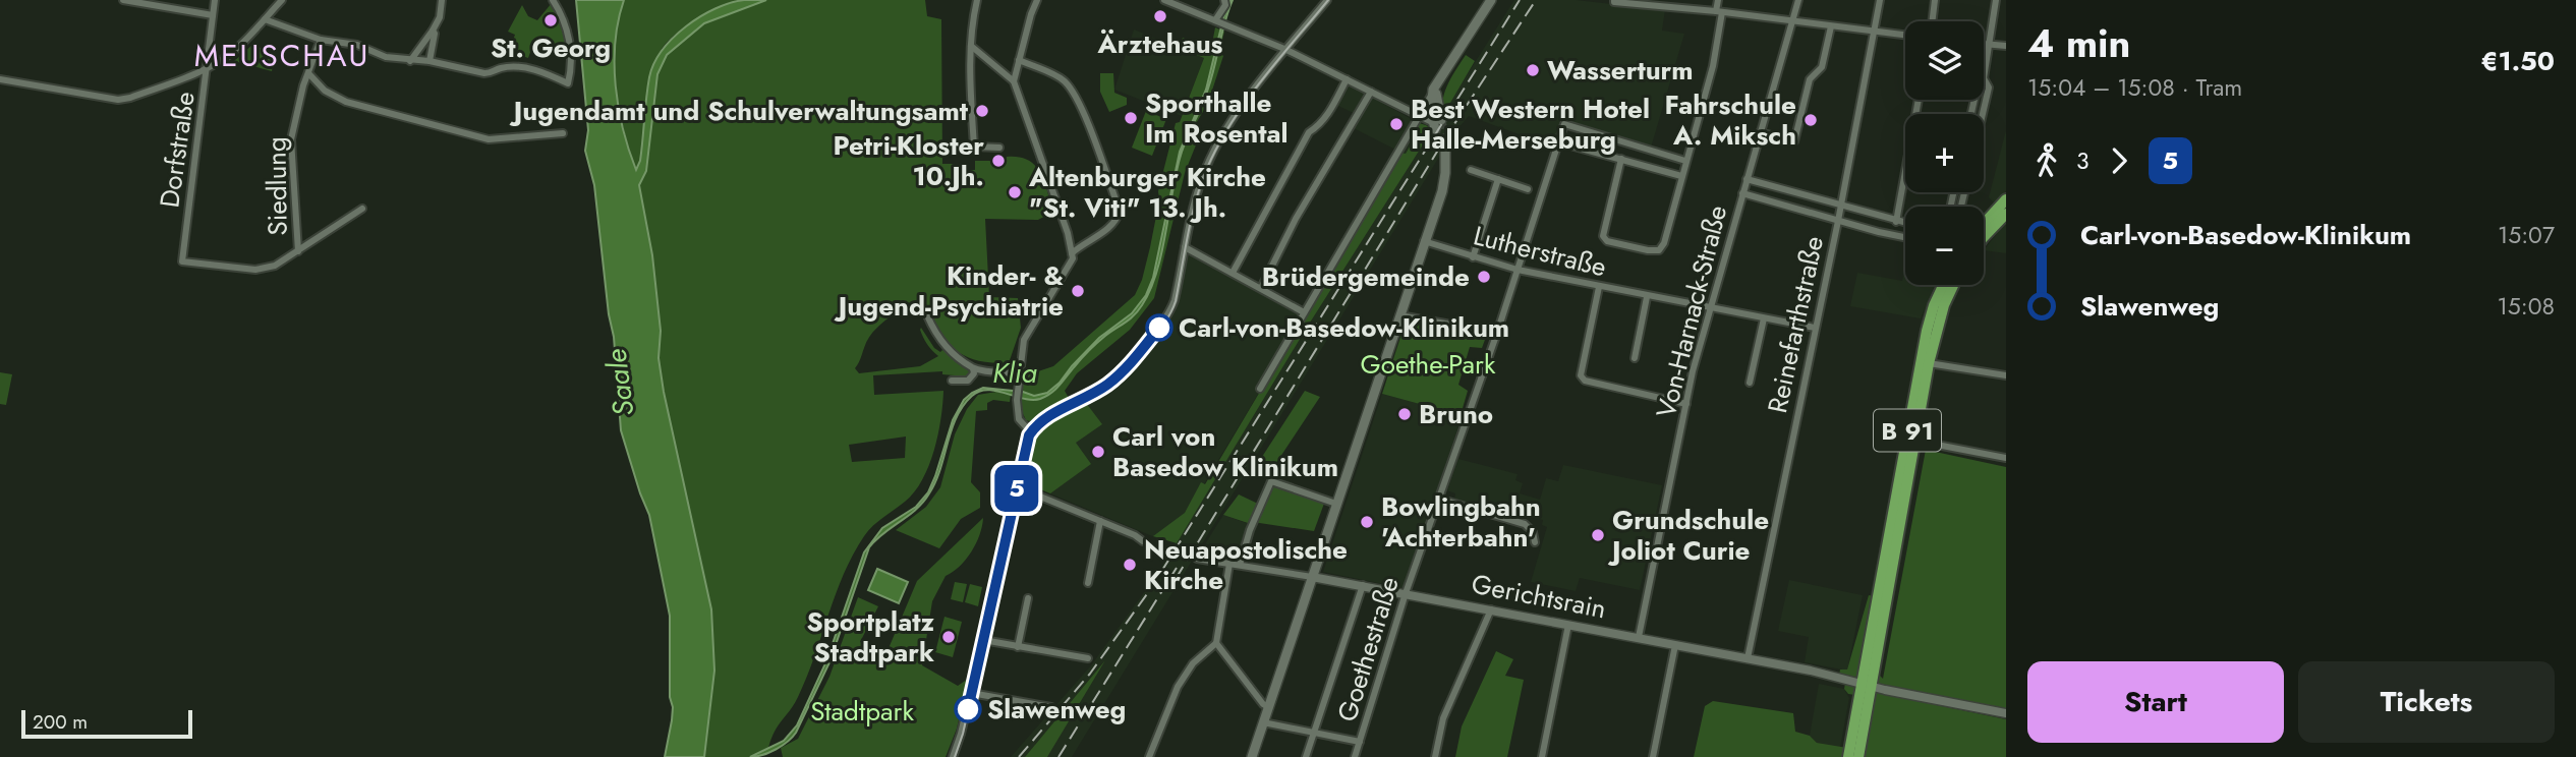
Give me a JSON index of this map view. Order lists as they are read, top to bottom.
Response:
{
  "streets": {
    "main road": ["B 91"],
    "street": [
      "Dorfstraße",
      "Siedlung",
      "Lutherstraße",
      "Von-Harnack-Straße",
      "Reinefarthstraße",
      "Gerichtsrain",
      "Goethestraße"
    ]
  },
  "crossings": [
    ["Dorfstraße", "Siedlung"],
    ["Lutherstraße", "Von-Harnack-Straße"],
    ["Lutherstraße", "Reinefarthstraße"],
    ["Lutherstraße", "Goethestraße"],
    ["Von-Harnack-Straße", "Gerichtsrain"],
    ["Reinefarthstraße", "Gerichtsrain"],
    ["B 91", "Gerichtsrain"],
    ["Gerichtsrain", "Goethestraße"]
  ],
  "districts": ["MEUSCHAU"],
  "water": ["Klia", "Saale"],
  "parks": ["Goethe-Park", "Stadtpark"],
  "places": [
    "Ärztehaus",
    "St. Georg",
    "Wasserturm",
    "Jugendamt und Schulverwaltungsamt",
    "Sporthalle Im Rosental",
    "Fahrschule A. Miksch",
    "Best Western Hotel Halle-Merseburg",
    "Petri-Kloster 10.Jh.",
    "Altenburger Kirche \"St. Viti\" 13. Jh.",
    "Brüdergemeinde",
    "Kinder- & Jugend-Psychiatrie",
    "Carl-von-Basedow-Klinikum",
    "Bruno",
    "Carl von Basedow Klinikum",
    "Bowlingbahn 'Achterbahn'",
    "Grundschule Joliot Curie",
    "Neuapostolische Kirche",
    "Sportplatz Stadtpark",
    "Slawenweg"
  ],
  "lines": ["tram line 5"],
  "scale_bar": "200 m",
  "page": {
    "on_map": "5",
    "heading": ["4 min", "15:04 – 15:08 · Tram", "€1.50"],
    "map_buttons": ["+", "−"],
    "legs": ["3", "5"],
    "list": [
      {
        "name": "Carl-von-Basedow-Klinikum",
        "value": "15:07"
      },
      {
        "name": "Slawenweg",
        "value": "15:08"
      }
    ],
    "buttons": ["Start", "Tickets"],
    "scale": "200 m"
  }
}
